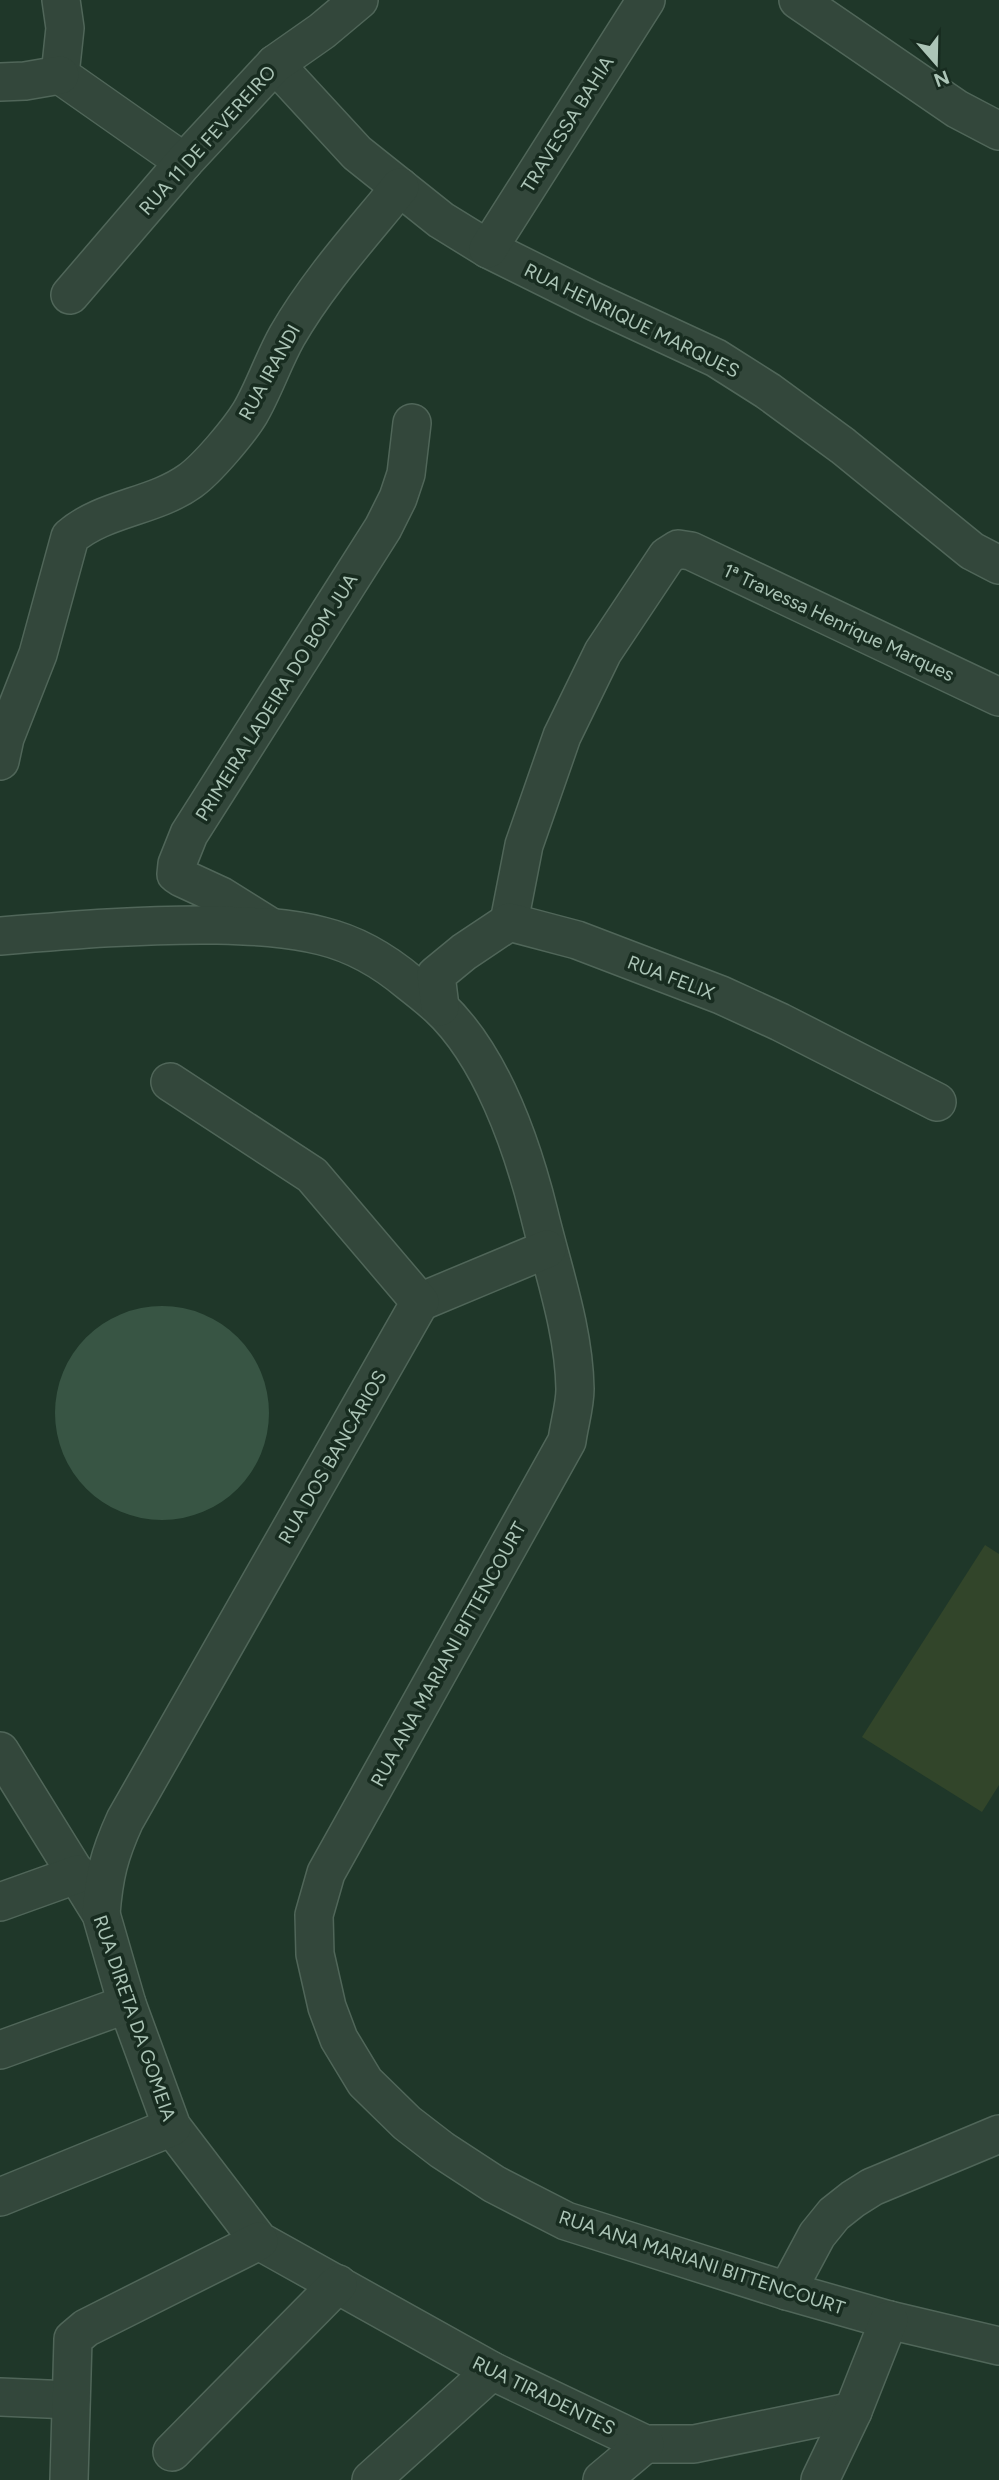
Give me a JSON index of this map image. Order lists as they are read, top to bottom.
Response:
{
  "streets": {
    "street": [
      "TRAVESSA BAHIA",
      "RUA 11 DE FEVEREIRO",
      "RUA HENRIQUE MARQUES",
      "RUA IRANDI",
      "1ª Travessa Henrique Marques",
      "PRIMEIRA LADEIRA DO BOM JUA",
      "RUA FELIX",
      "RUA DOS BANCÁRIOS",
      "RUA ANA MARIANI BITTENCOURT",
      "RUA DIRETA DA GOMEIA",
      "RUA TIRADENTES"
    ]
  },
  "crossings": [
    ["TRAVESSA BAHIA", "RUA HENRIQUE MARQUES"],
    ["RUA 11 DE FEVEREIRO", "RUA HENRIQUE MARQUES"],
    ["RUA HENRIQUE MARQUES", "RUA IRANDI"],
    ["1ª Travessa Henrique Marques", "RUA FELIX"],
    ["PRIMEIRA LADEIRA DO BOM JUA", "RUA ANA MARIANI BITTENCOURT"],
    ["RUA DOS BANCÁRIOS", "RUA DIRETA DA GOMEIA"],
    ["RUA DIRETA DA GOMEIA", "RUA TIRADENTES"]
  ],
  "north": "bottom"
}
